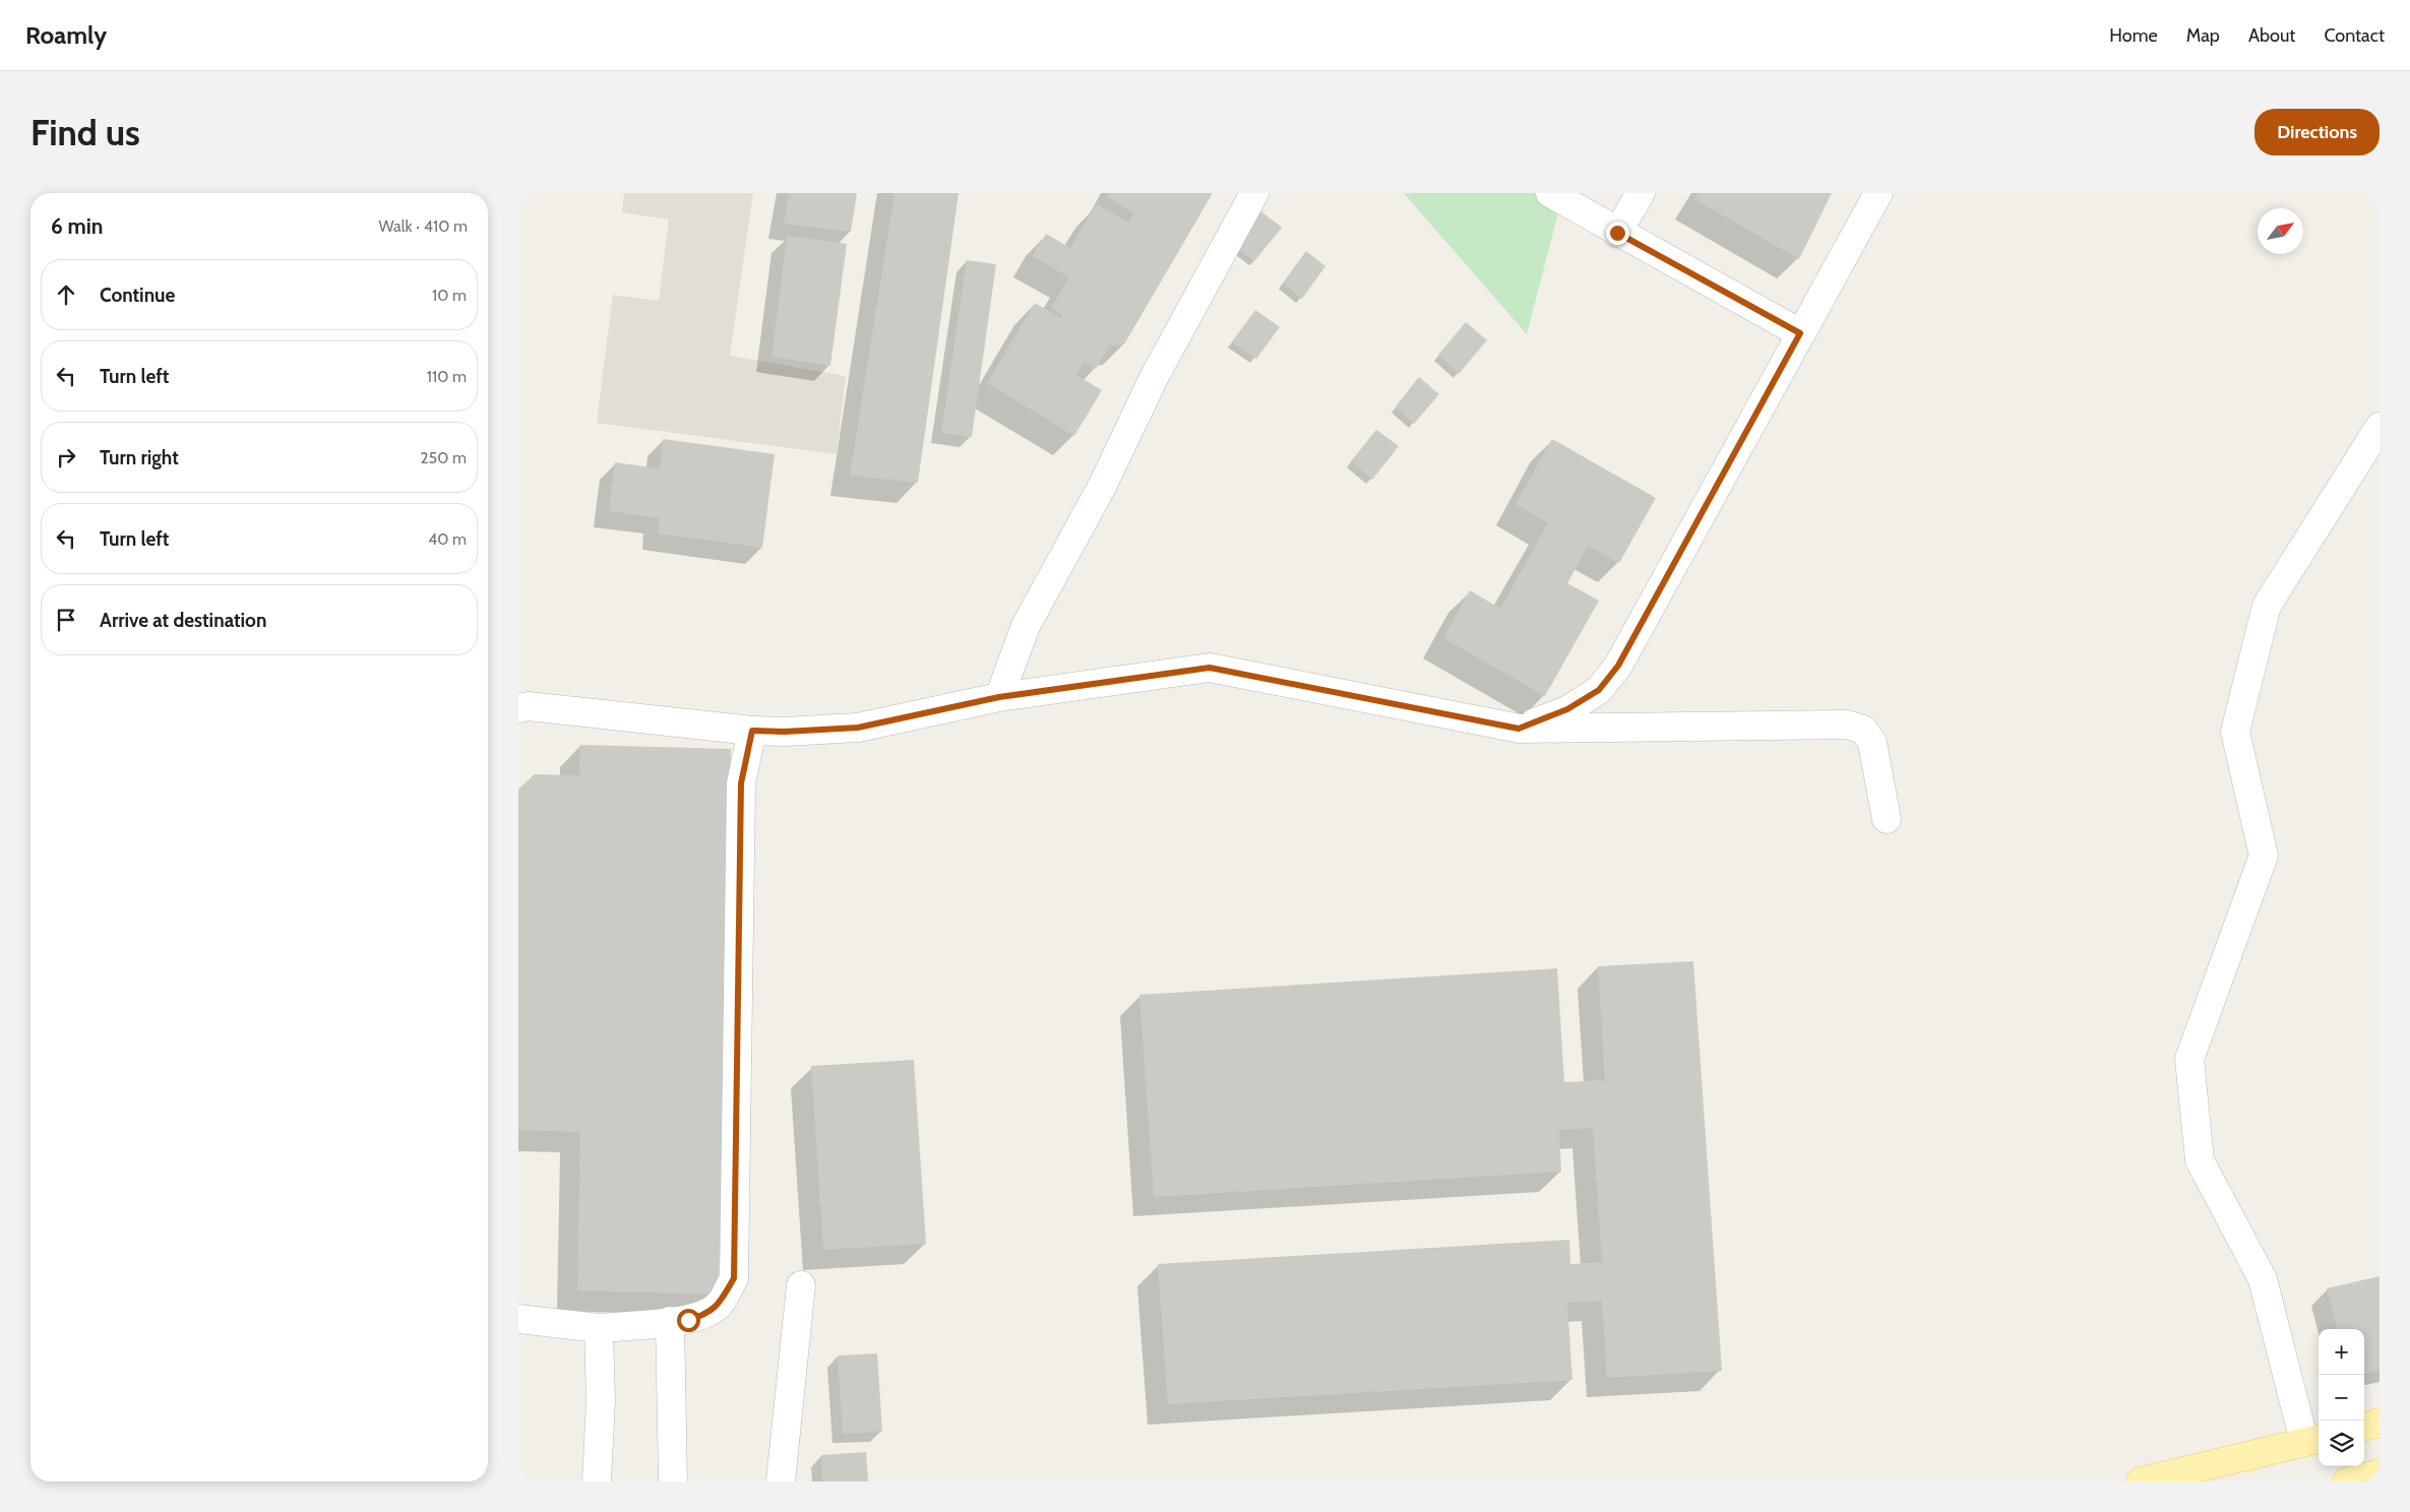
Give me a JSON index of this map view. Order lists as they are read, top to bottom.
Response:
{
  "north": "top right",
  "page": {
    "header": "Roamly",
    "nav": [
      "Home",
      "Map",
      "About",
      "Contact"
    ],
    "buttons": "Directions",
    "title": "Find us",
    "heading": ["6 min", "Walk · 410 m"],
    "list": [
      ["Continue", "10 m"],
      ["Turn left", "110 m"],
      ["Turn right", "250 m"],
      ["Turn left", "40 m"],
      "Arrive at destination"
    ],
    "map_buttons": ["+", "−"]
  }
}
